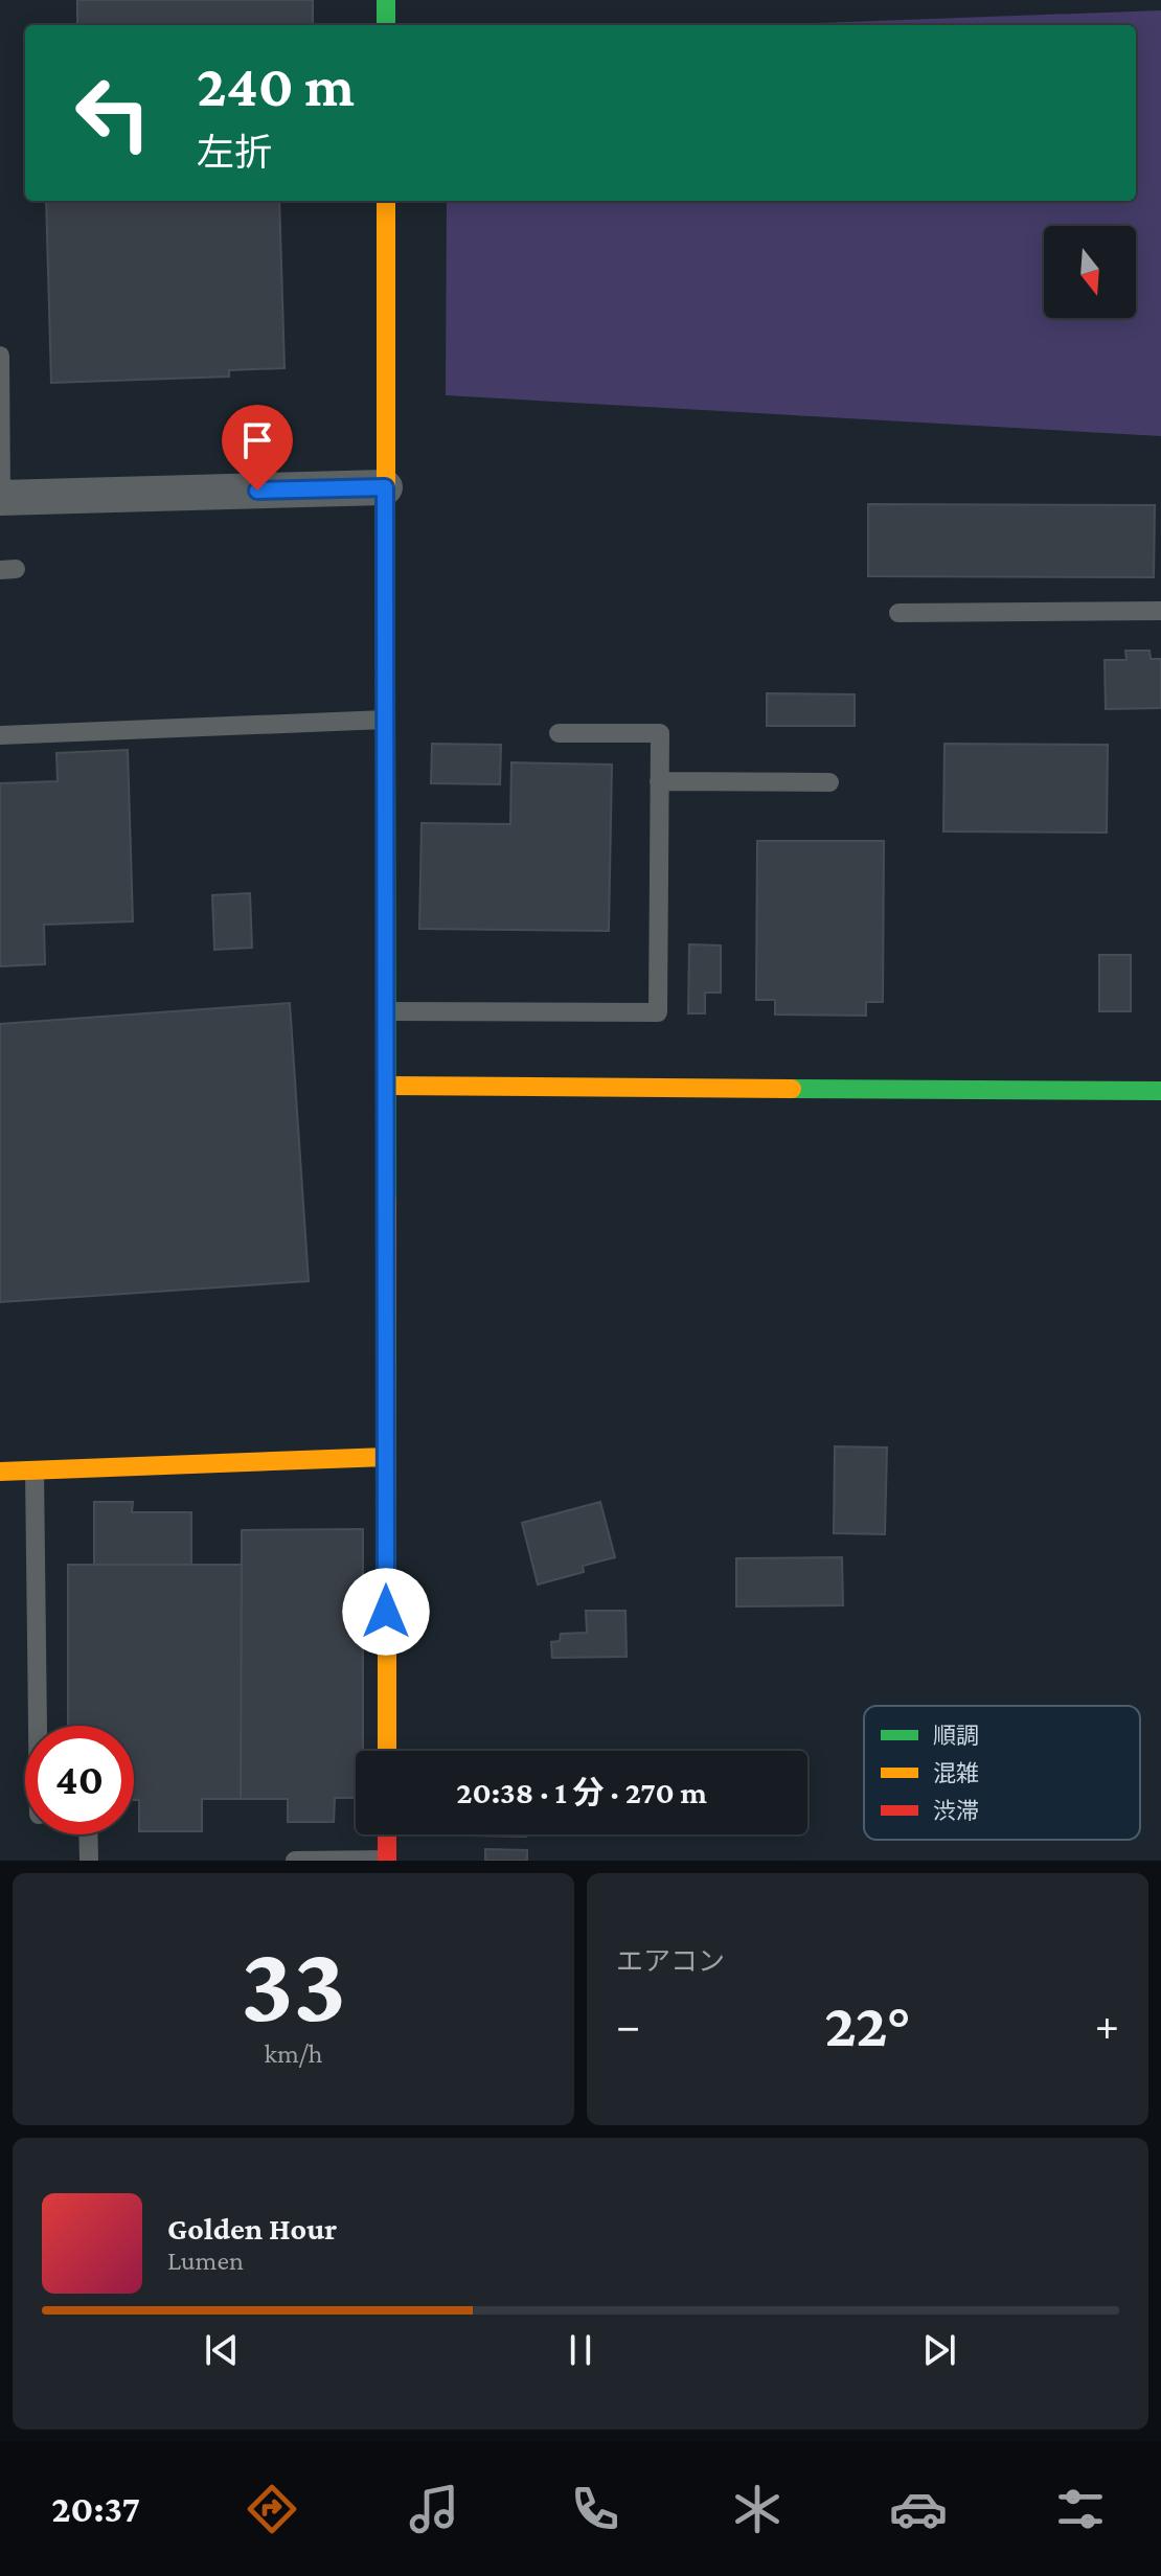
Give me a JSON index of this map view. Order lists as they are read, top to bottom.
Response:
{
  "legend": ["順調", "混雑", "渋滞"],
  "north": "bottom",
  "page": {
    "turn": ["240 m", "左折"],
    "limit": "40",
    "trip": "20:38 · 1 分 · 270 m",
    "tile": [
      ["33", "km/h"],
      "エアコン"
    ],
    "heat": ["−", "22°", "+"],
    "song": ["Golden Hour", "Lumen"],
    "tabs": "20:37"
  }
}
